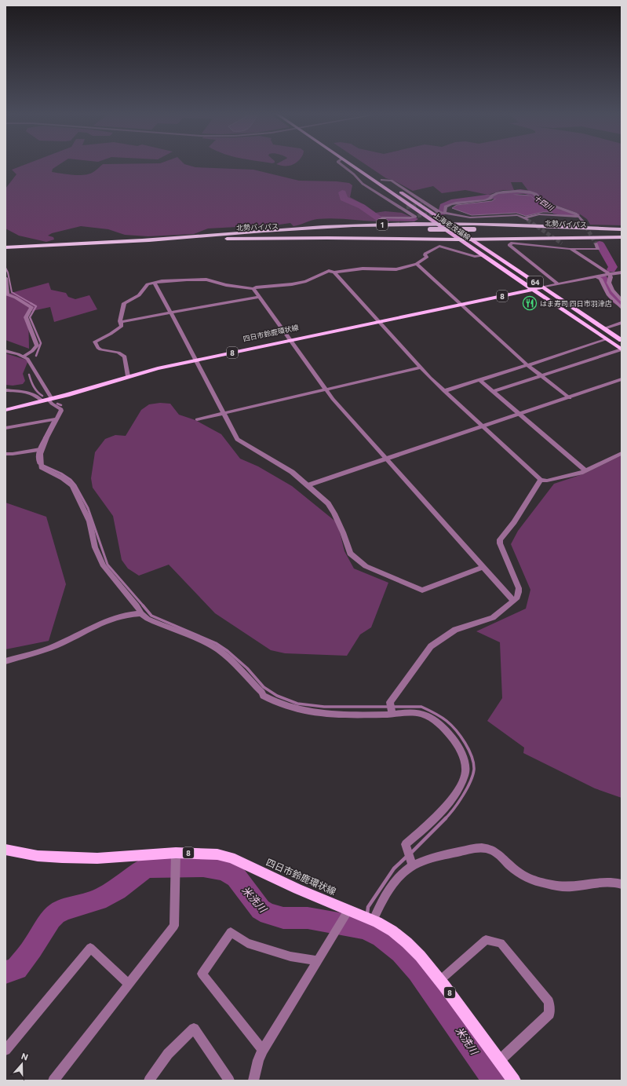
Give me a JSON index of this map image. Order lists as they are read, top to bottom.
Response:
{
  "streets": {
    "highway": ["北勢バイパス", "1"],
    "main road": [
      "上海老茂福線",
      "64",
      "8",
      "四日市鈴鹿環状線"
    ]
  },
  "crossings": [
    ["北勢バイパス", "1"],
    ["1", "上海老茂福線"],
    ["上海老茂福線", "四日市鈴鹿環状線"]
  ],
  "water": ["十四川", "米洗川"],
  "places": {
    "restaurant": ["はま寿司 四日市羽津店"]
  },
  "north": "top"
}
